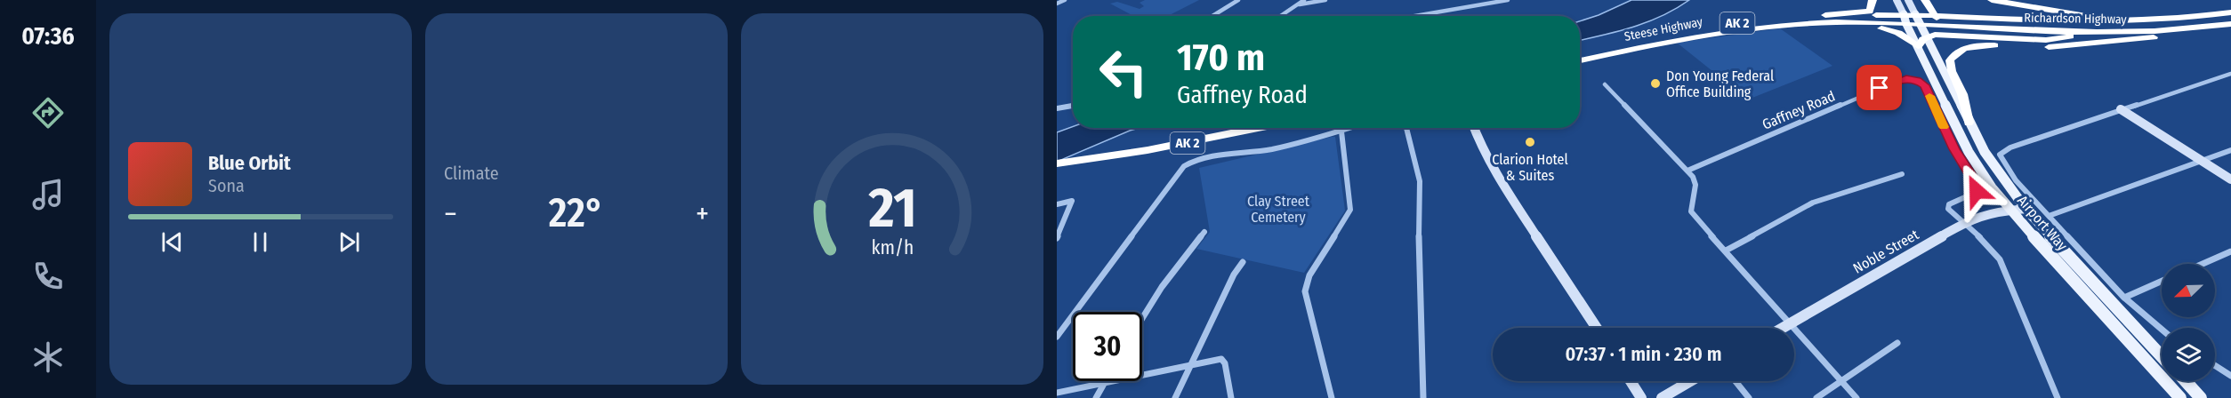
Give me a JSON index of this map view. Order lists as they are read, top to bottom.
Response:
{
  "streets": {
    "highway": ["Richardson Highway", "AK 2", "Steese Highway"],
    "main road": ["Airport Way"],
    "street": ["Gaffney Road", "Noble Street"]
  },
  "crossings": [
    ["Richardson Highway", "Steese Highway"],
    ["Richardson Highway", "Airport Way"],
    ["Steese Highway", "Airport Way"],
    ["Gaffney Road", "Noble Street"],
    ["Airport Way", "Noble Street"]
  ],
  "parks": ["Clay Street Cemetery"],
  "places": ["Don Young Federal Office Building", "Clarion Hotel & Suites"],
  "north": "bottom left",
  "page": {
    "tabs": "07:36",
    "tile": "Climate",
    "turn": ["170 m", "Gaffney Road"],
    "song": ["Blue Orbit", "Sona"],
    "heat": ["−", "22°", "+"],
    "limit": "30",
    "trip": "07:37 · 1 min · 230 m",
    "gauge": ["21", "km/h"]
  }
}
